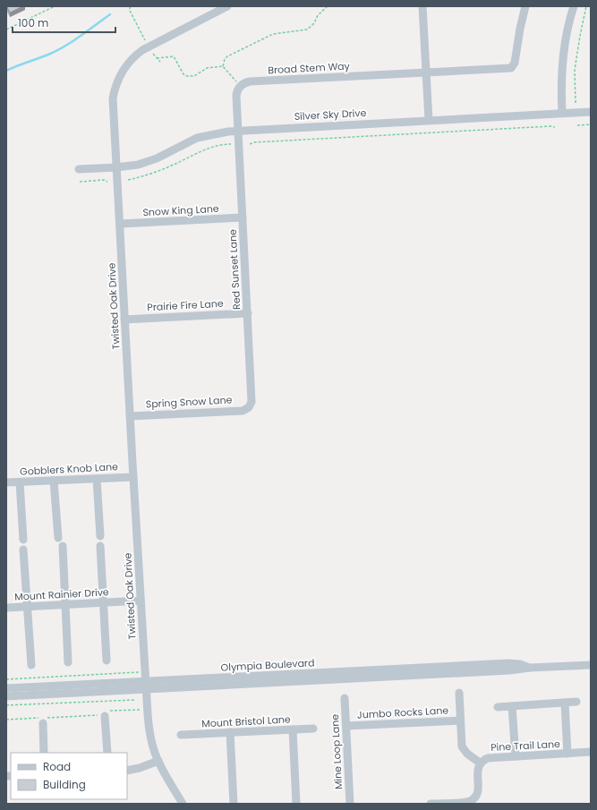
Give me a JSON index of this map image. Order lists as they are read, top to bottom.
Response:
{
  "streets": {
    "street": [
      "Broad Stem Way",
      "Silver Sky Drive",
      "Snow King Lane",
      "Red Sunset Lane",
      "Prairie Fire Lane",
      "Twisted Oak Drive",
      "Spring Snow Lane",
      "Gobblers Knob Lane",
      "Mount Rainier Drive",
      "Olympia Boulevard",
      "Jumbo Rocks Lane",
      "Mount Bristol Lane",
      "Pine Trail Lane",
      "Mine Loop Lane"
    ]
  },
  "crossings": [
    ["Silver Sky Drive", "Red Sunset Lane"],
    ["Silver Sky Drive", "Twisted Oak Drive"],
    ["Snow King Lane", "Red Sunset Lane"],
    ["Snow King Lane", "Twisted Oak Drive"],
    ["Red Sunset Lane", "Prairie Fire Lane"],
    ["Red Sunset Lane", "Spring Snow Lane"],
    ["Prairie Fire Lane", "Twisted Oak Drive"],
    ["Twisted Oak Drive", "Spring Snow Lane"],
    ["Twisted Oak Drive", "Gobblers Knob Lane"],
    ["Twisted Oak Drive", "Mount Rainier Drive"],
    ["Twisted Oak Drive", "Olympia Boulevard"],
    ["Jumbo Rocks Lane", "Mine Loop Lane"]
  ],
  "legend": ["Road", "Building"],
  "scale_bar": "100 m"
}
